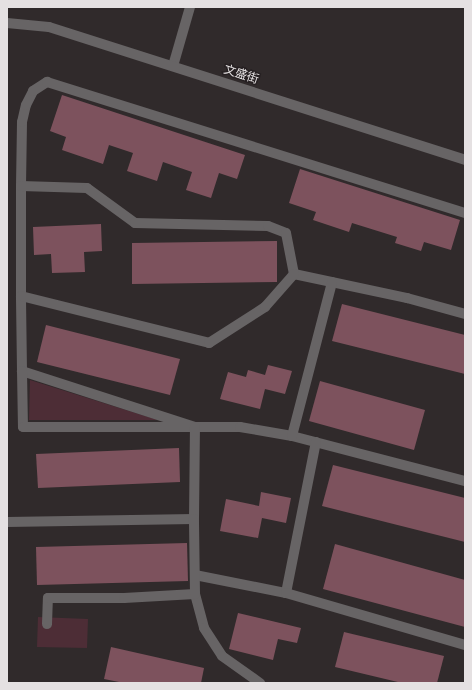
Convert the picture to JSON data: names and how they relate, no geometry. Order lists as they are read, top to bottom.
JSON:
{
  "streets": {
    "street": ["文盛街"]
  }
}
